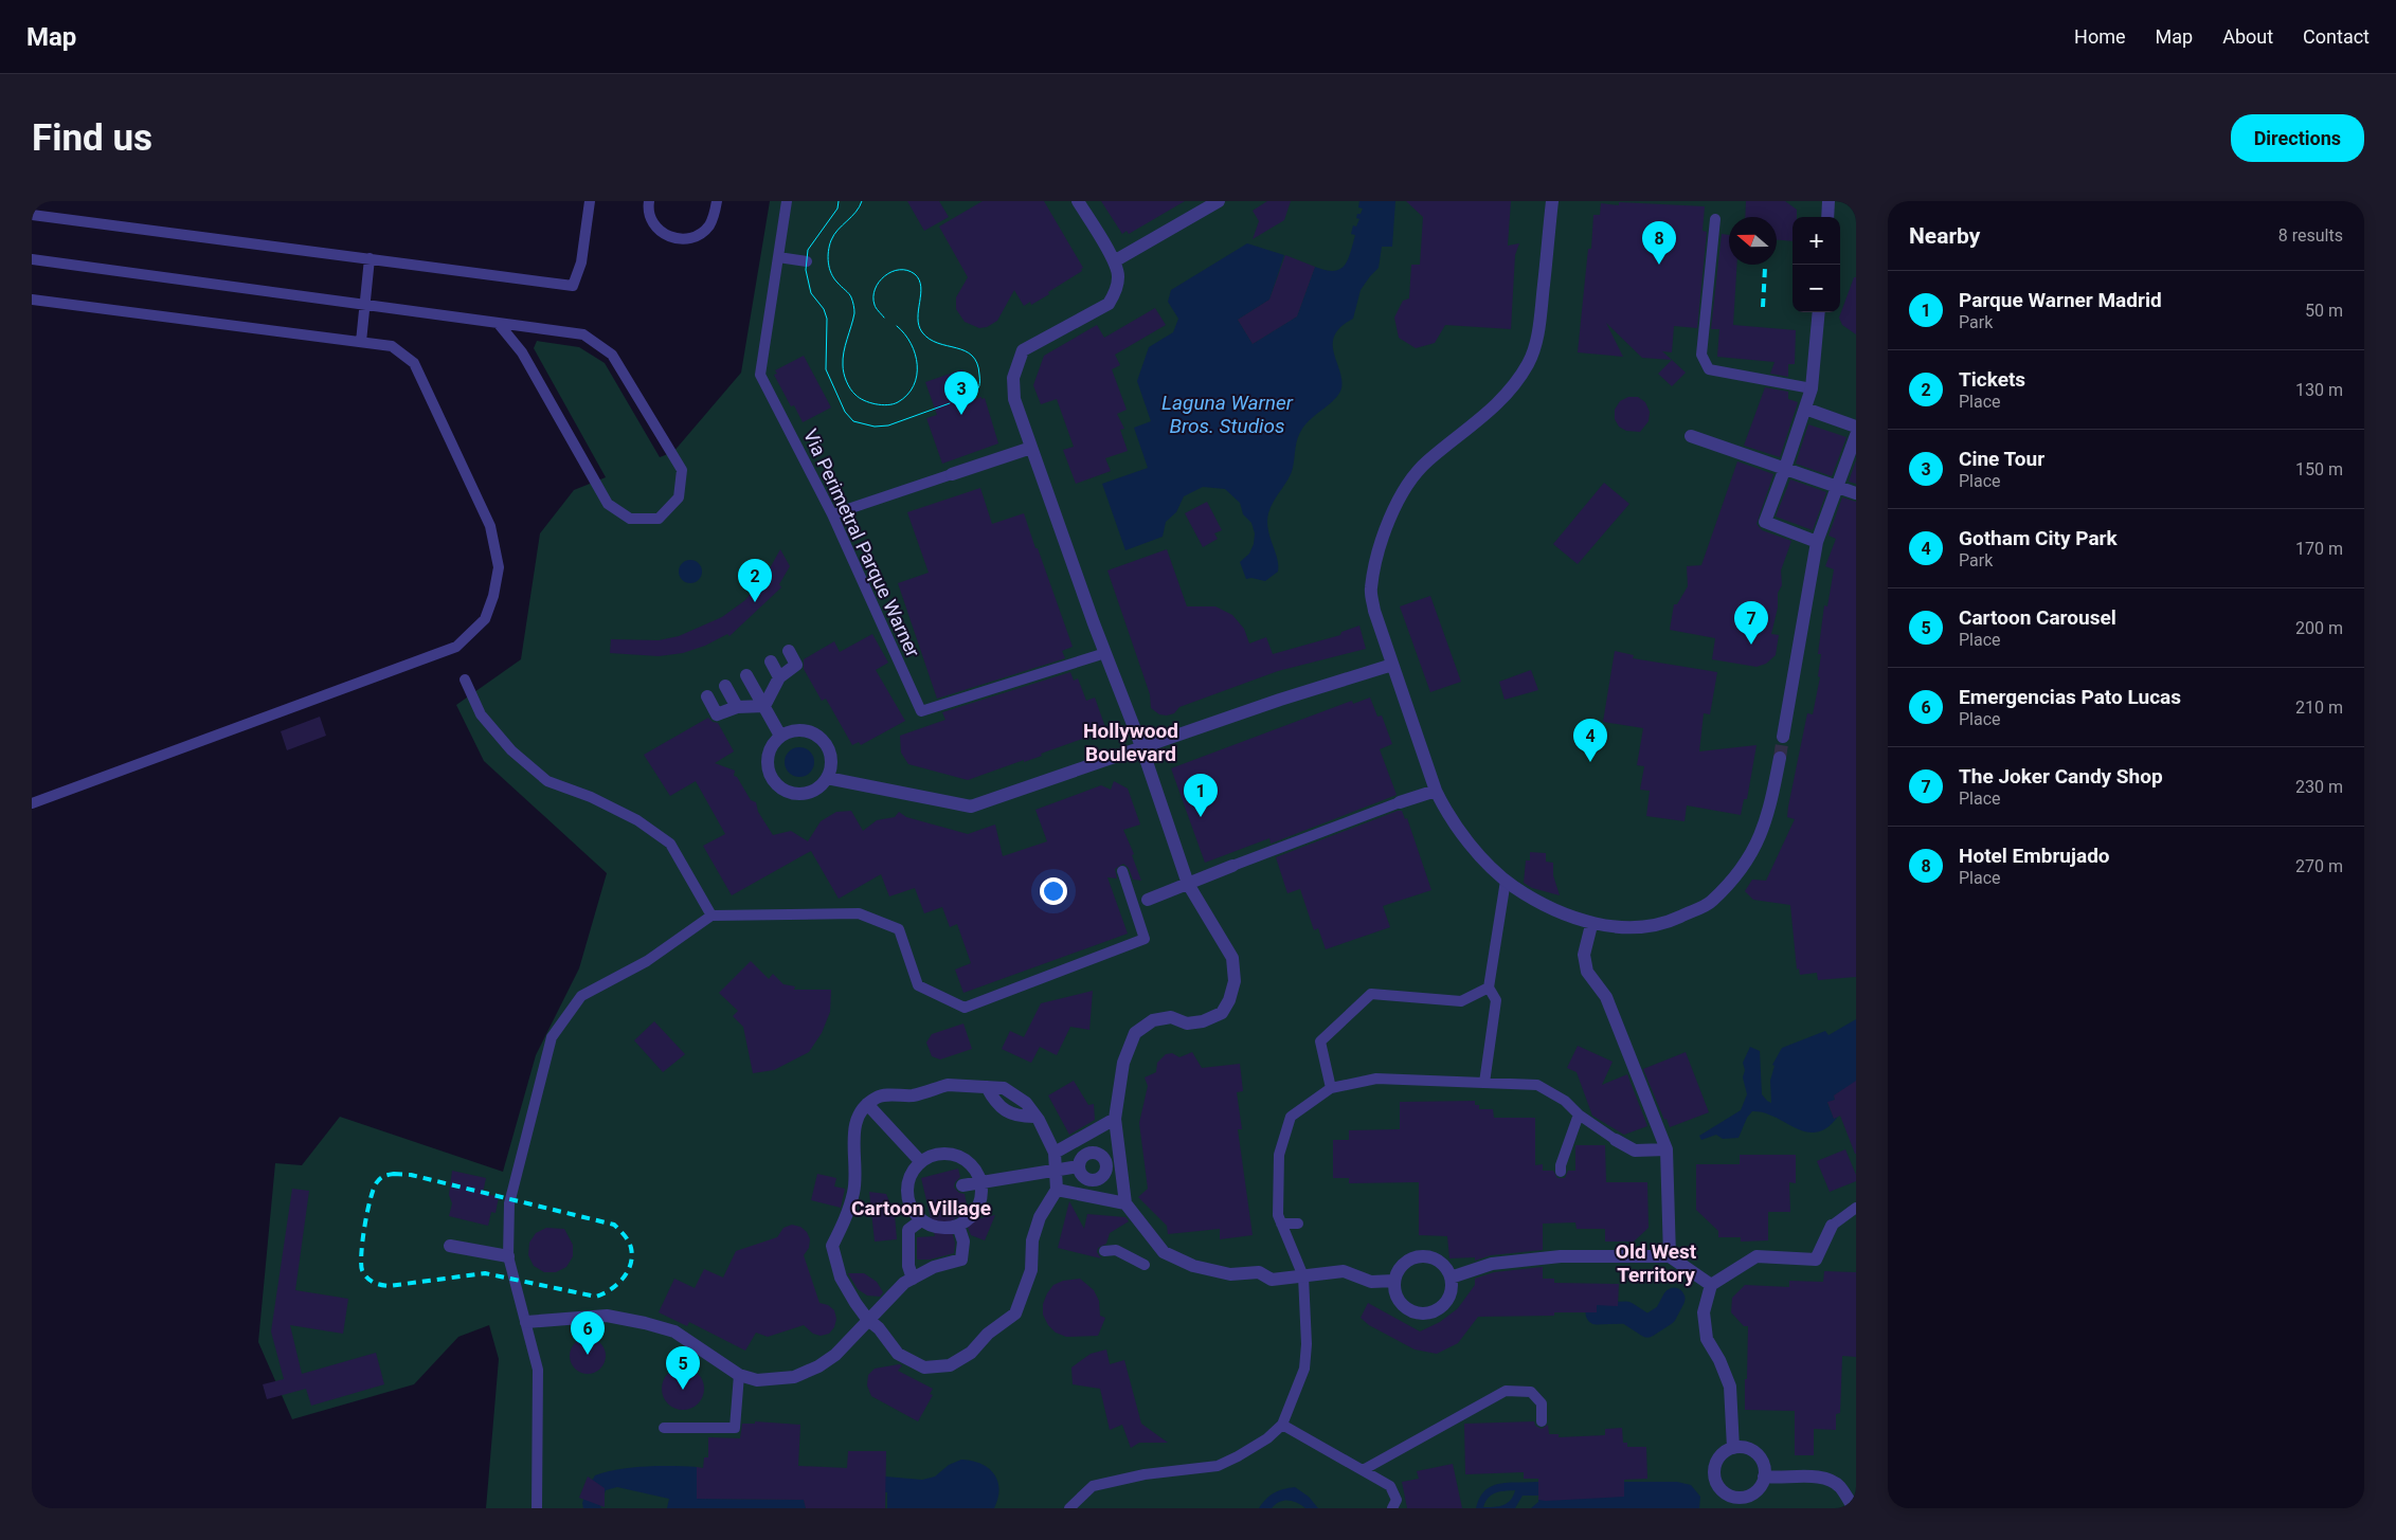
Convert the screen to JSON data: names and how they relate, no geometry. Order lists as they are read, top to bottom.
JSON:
{
  "streets": {
    "lane": ["Via Perimetral Parque Warner"]
  },
  "districts": ["Hollywood Boulevard", "Cartoon Village", "Old West Territory"],
  "water": ["Laguna Warner Bros. Studios"],
  "north": "left",
  "page": {
    "header": "Map",
    "nav": [
      "Home",
      "Map",
      "About",
      "Contact"
    ],
    "buttons": "Directions",
    "title": "Find us",
    "heading": ["Nearby", "8 results"],
    "map_buttons": ["+", "−"],
    "pins": [
      "8",
      "3",
      "2",
      "7",
      "4",
      "1",
      "6",
      "5"
    ],
    "list": [
      {
        "mark": "1",
        "name": "Parque Warner Madrid",
        "note": "Park",
        "value": "50 m"
      },
      {
        "mark": "2",
        "name": "Tickets",
        "note": "Place",
        "value": "130 m"
      },
      {
        "mark": "3",
        "name": "Cine Tour",
        "note": "Place",
        "value": "150 m"
      },
      {
        "mark": "4",
        "name": "Gotham City Park",
        "note": "Park",
        "value": "170 m"
      },
      {
        "mark": "5",
        "name": "Cartoon Carousel",
        "note": "Place",
        "value": "200 m"
      },
      {
        "mark": "6",
        "name": "Emergencias Pato Lucas",
        "note": "Place",
        "value": "210 m"
      },
      {
        "mark": "7",
        "name": "The Joker Candy Shop",
        "note": "Place",
        "value": "230 m"
      },
      {
        "mark": "8",
        "name": "Hotel Embrujado",
        "note": "Place",
        "value": "270 m"
      }
    ]
  }
}
